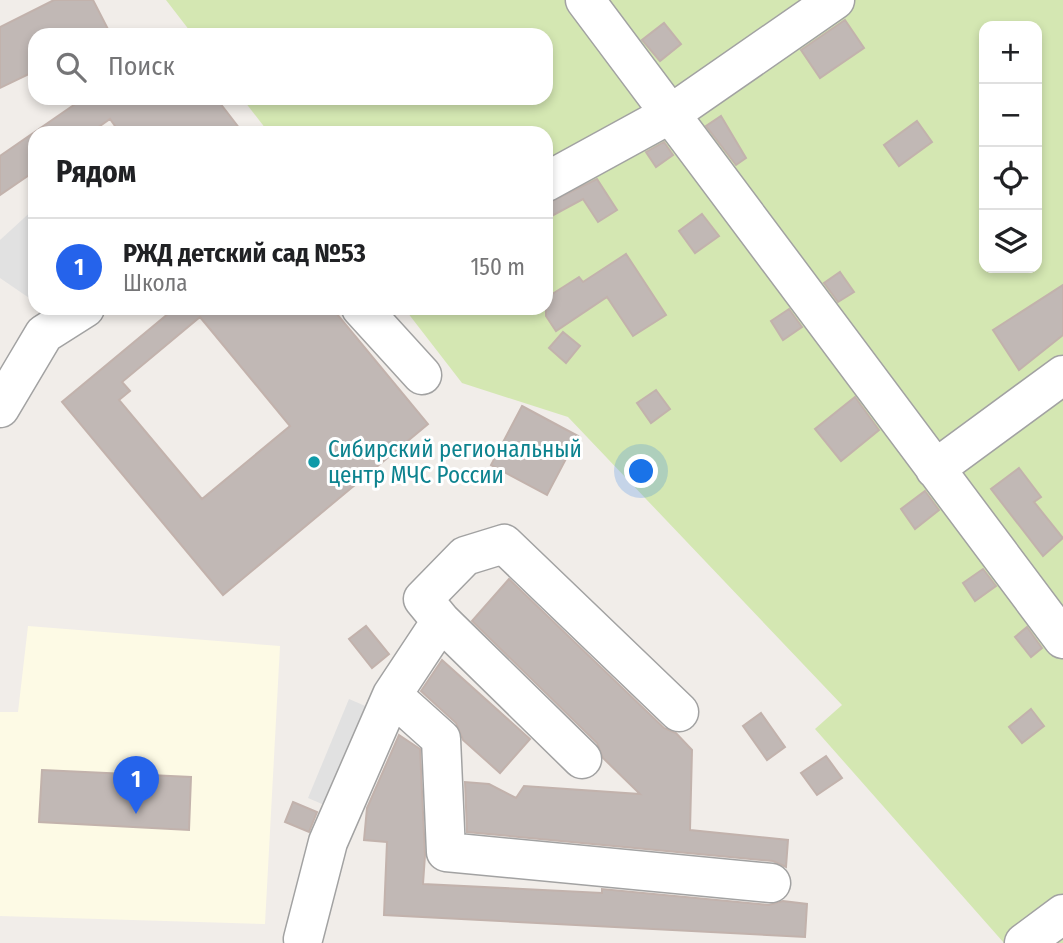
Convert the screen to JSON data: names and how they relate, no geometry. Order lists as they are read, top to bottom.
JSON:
{
  "places": ["Сибирский региональный центр МЧС России"],
  "page": {
    "map_buttons": ["+", "−"],
    "search": "Поиск",
    "heading": "Рядом",
    "list": [
      {
        "mark": "1",
        "name": "РЖД детский сад №53",
        "note": "Школа",
        "value": "150 m"
      }
    ],
    "pins": "1"
  }
}
